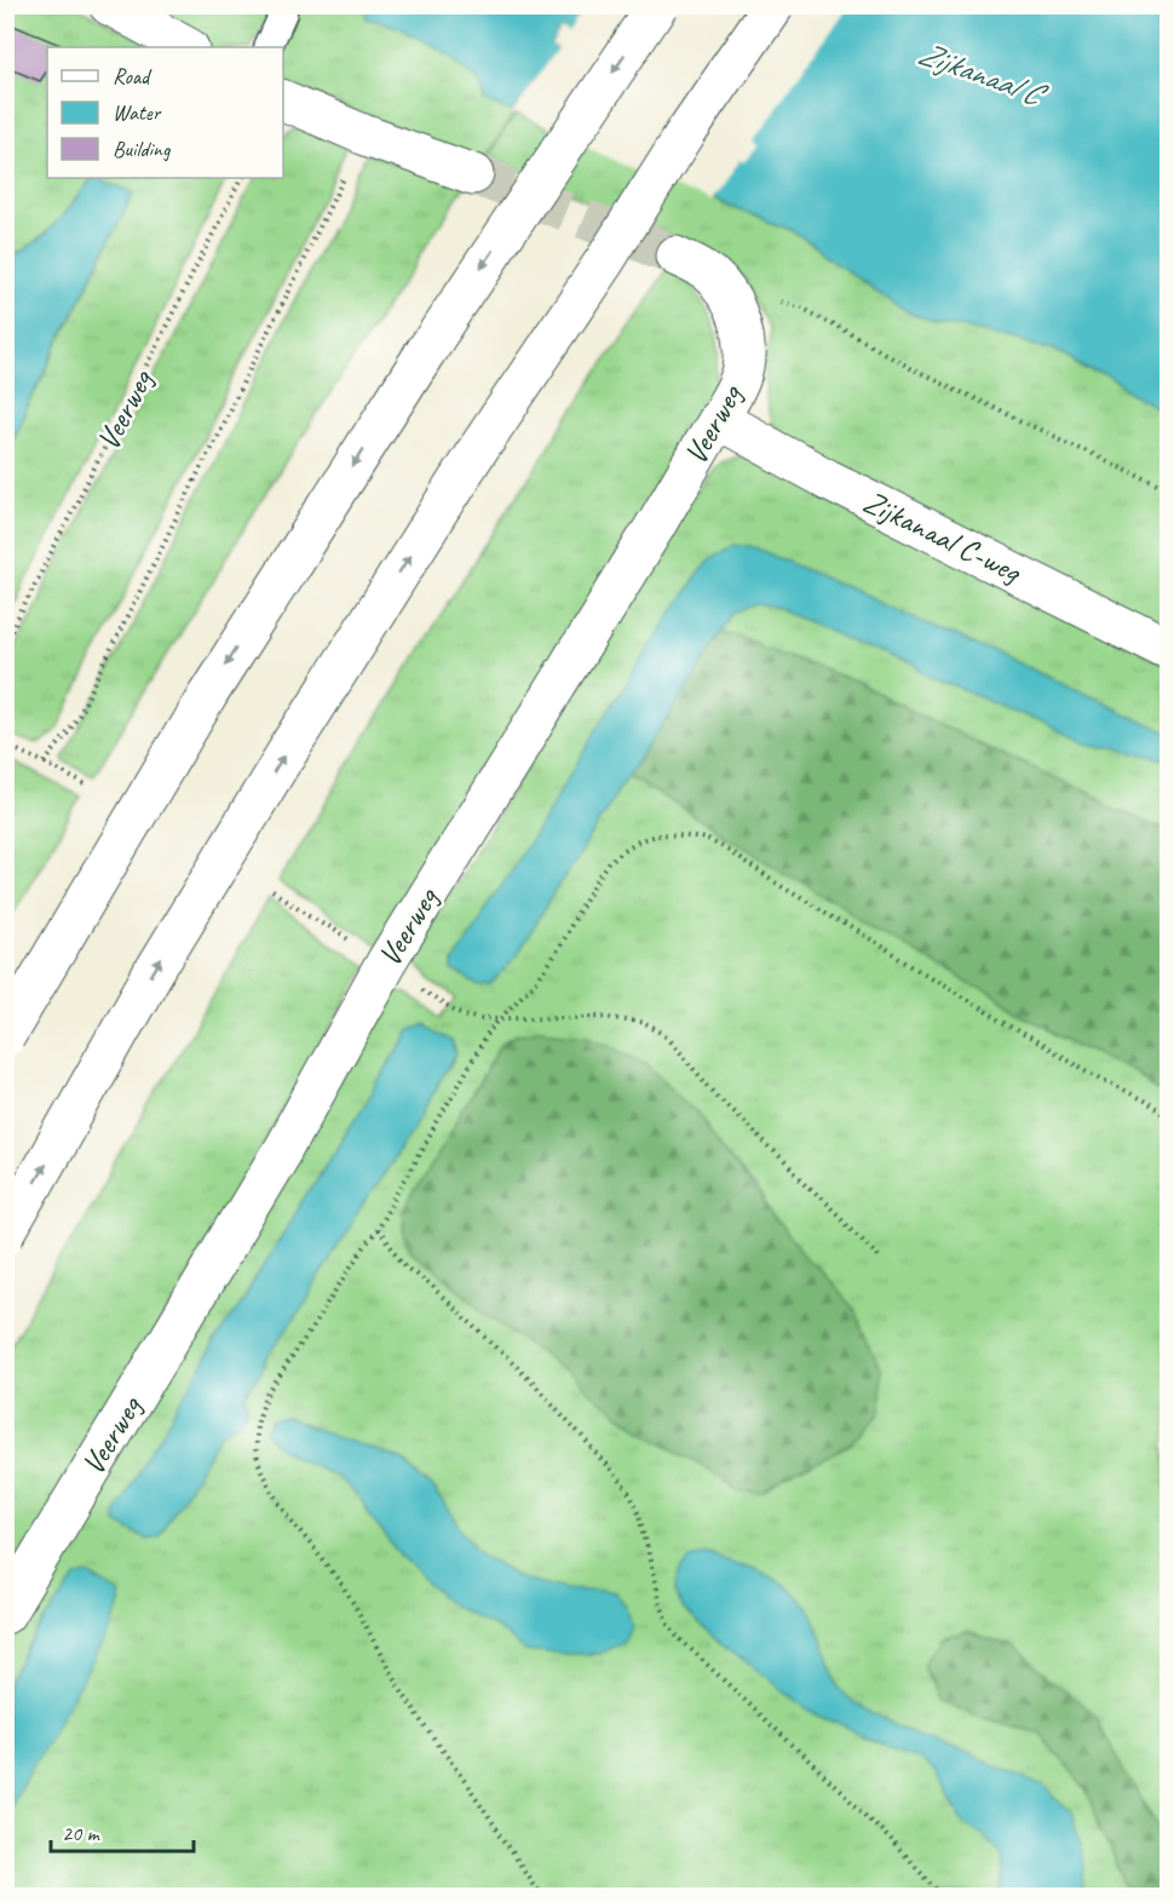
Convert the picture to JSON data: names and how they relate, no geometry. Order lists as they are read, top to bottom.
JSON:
{
  "streets": {
    "main road": ["Veerweg", "Zijkanaal C-weg"]
  },
  "crossings": [
    ["Veerweg", "Zijkanaal C-weg"]
  ],
  "water": ["Zijkanaal C"],
  "legend": ["Road", "Water", "Building"],
  "scale_bar": "20 m"
}
